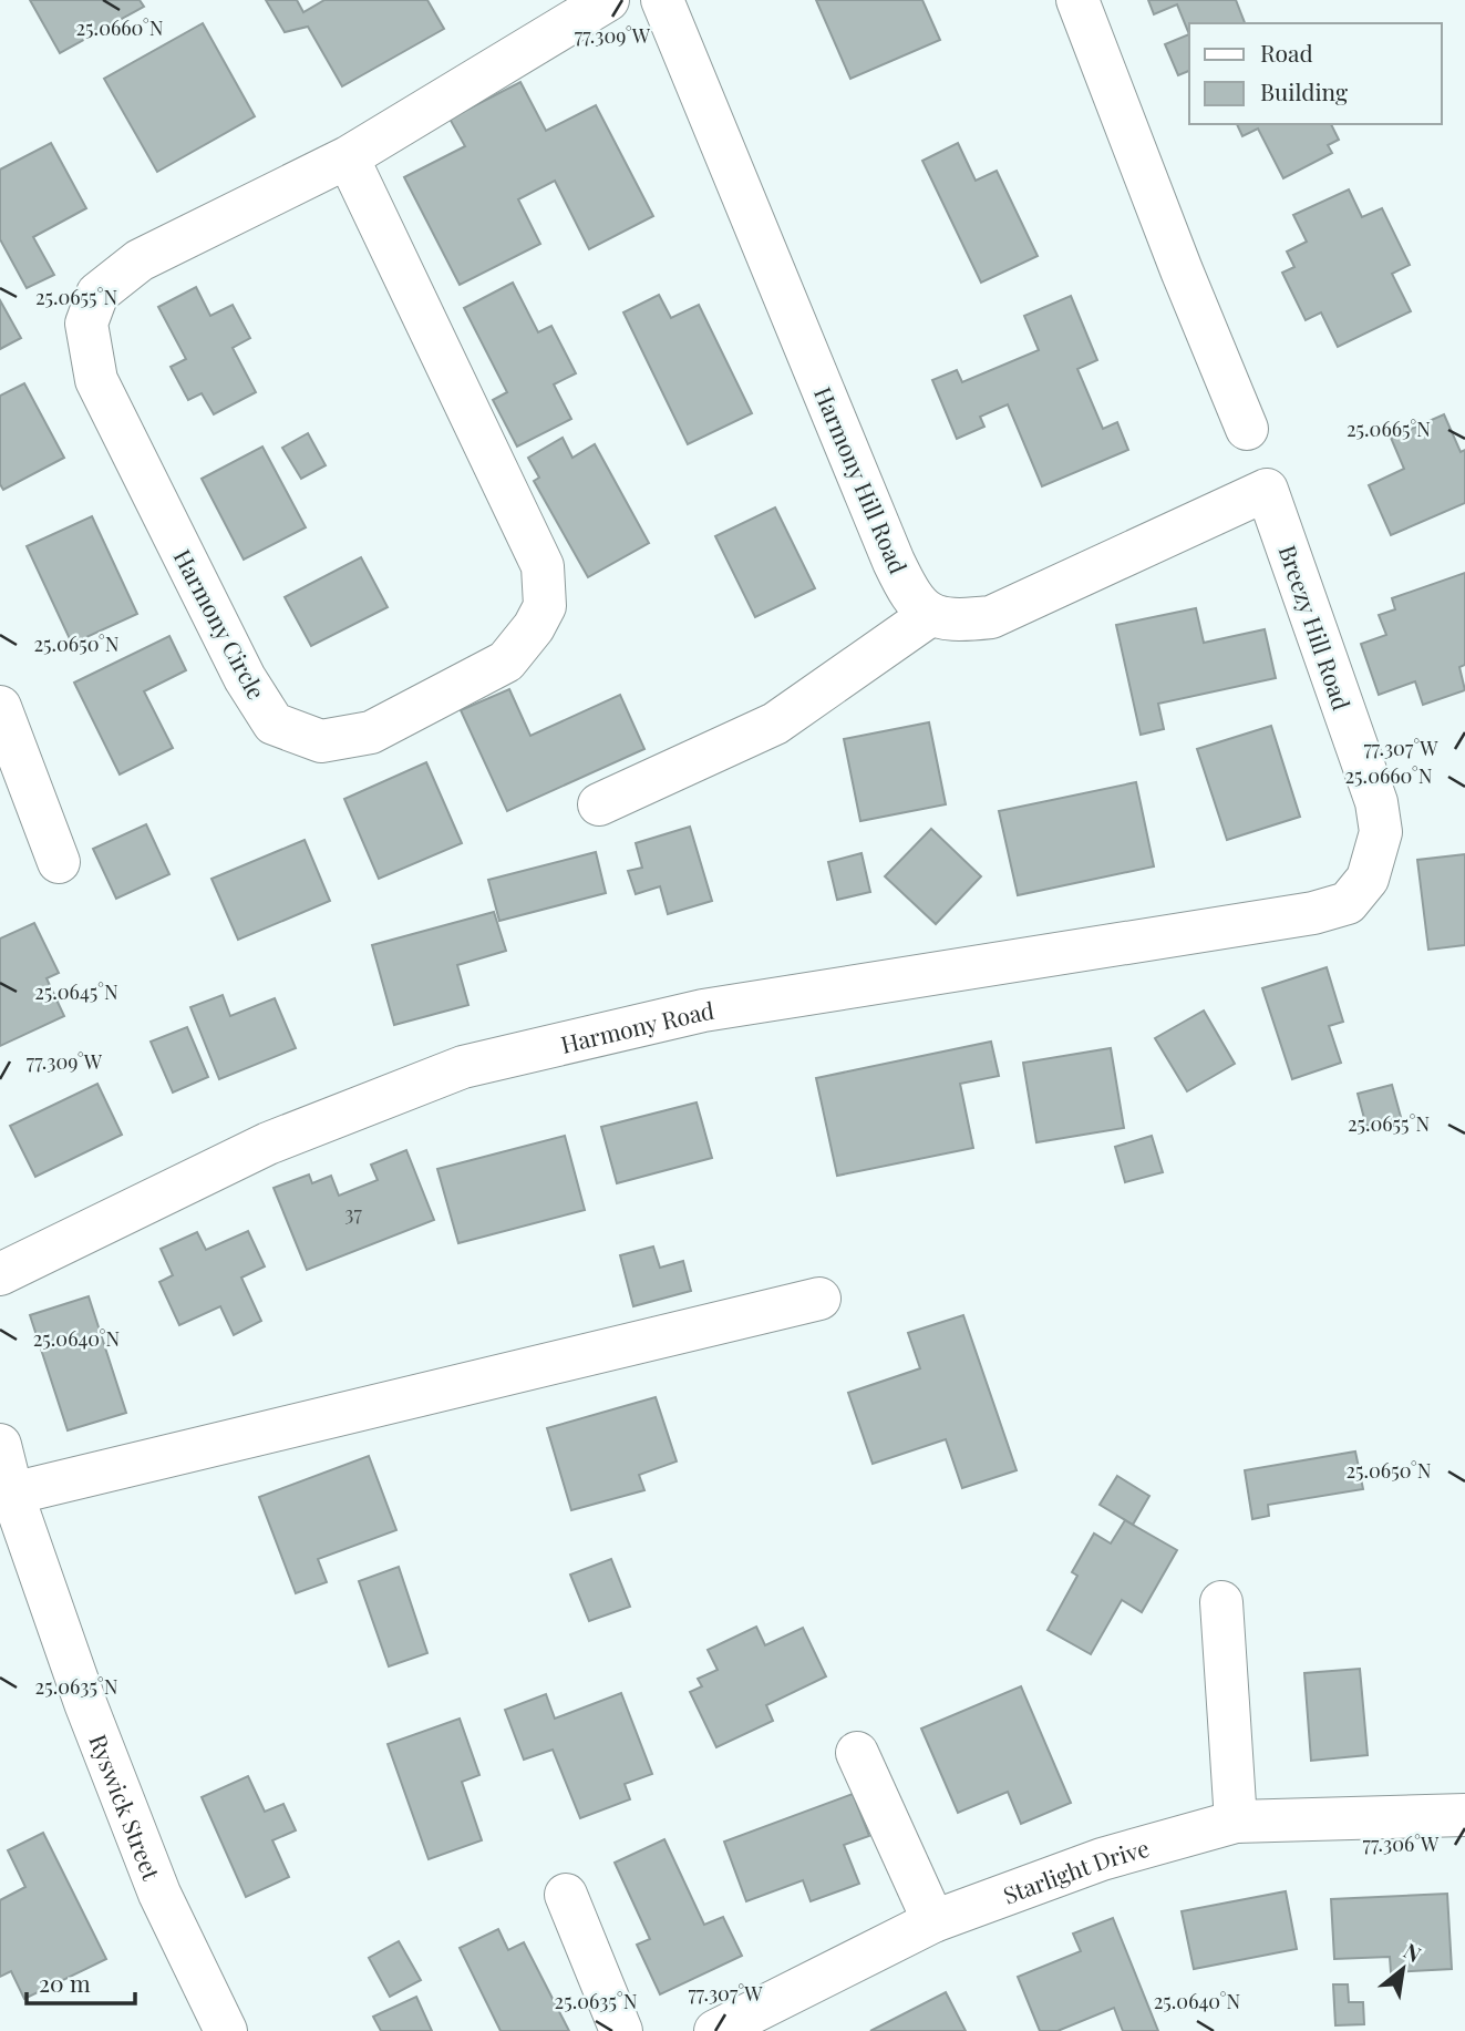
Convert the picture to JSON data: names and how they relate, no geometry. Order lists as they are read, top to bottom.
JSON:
{
  "streets": {
    "street": [
      "Harmony Hill Road",
      "Harmony Circle",
      "Breezy Hill Road",
      "Harmony Road",
      "Ryswick Street",
      "Starlight Drive"
    ]
  },
  "crossings": [
    ["Harmony Hill Road", "Breezy Hill Road"],
    ["Breezy Hill Road", "Harmony Road"]
  ],
  "house_numbers": ["37"],
  "legend": ["Road", "Building"],
  "scale_bar": "20 m",
  "north": "top right",
  "coordinates": [
    "25.0660°N",
    "77.309°W",
    "25.0655°N",
    "25.0665°N",
    "25.0650°N",
    "77.307°W",
    "25.0645°N",
    "25.0640°N",
    "25.0635°N",
    "77.306°W"
  ]
}
